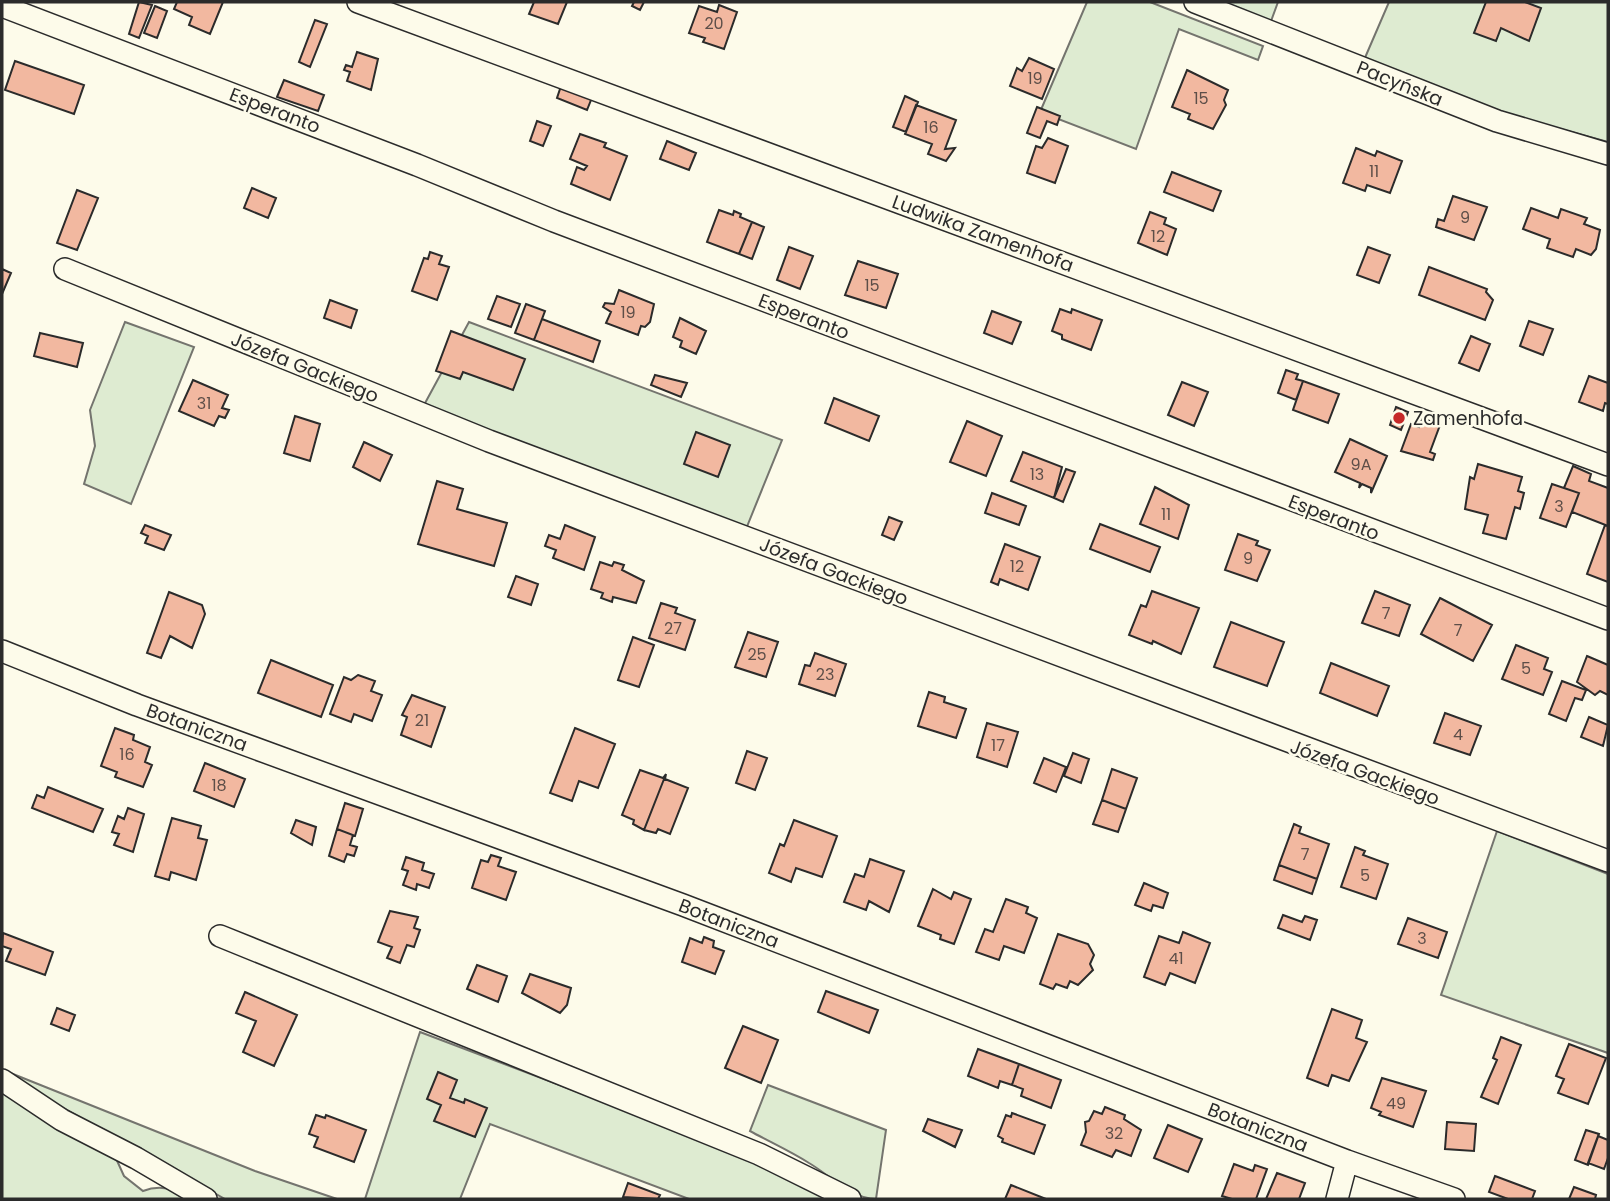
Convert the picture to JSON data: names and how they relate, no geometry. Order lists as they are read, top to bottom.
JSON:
{
  "streets": {
    "street": [
      "Pacyńska",
      "Esperanto",
      "Ludwika Zamenhofa",
      "Józefa Gackiego",
      "Botaniczna"
    ]
  },
  "places": ["Zamenhofa"],
  "house_numbers": [
    "20",
    "19",
    "15",
    "16",
    "11",
    "9",
    "12",
    "15",
    "19",
    "31",
    "9A",
    "13",
    "3",
    "11",
    "9",
    "12",
    "7",
    "27",
    "7",
    "25",
    "5",
    "23",
    "21",
    "4",
    "17",
    "16",
    "18",
    "7",
    "5",
    "3",
    "41",
    "49",
    "32"
  ]
}
